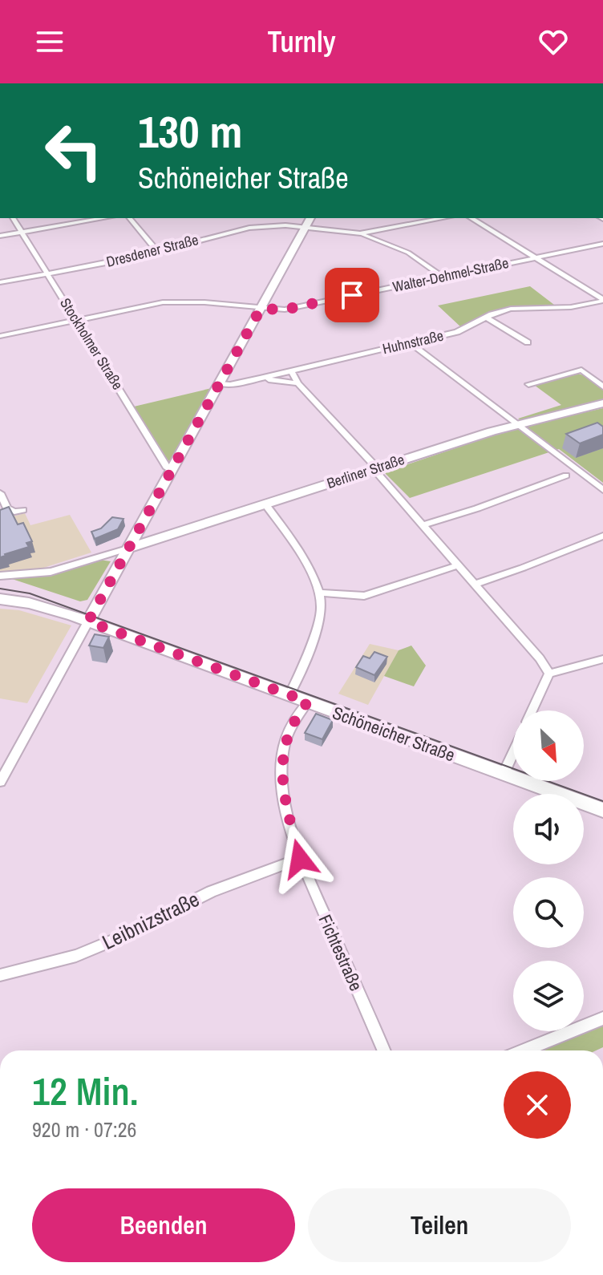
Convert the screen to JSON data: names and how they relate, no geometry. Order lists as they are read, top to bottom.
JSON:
{
  "streets": {
    "street": [
      "Dresdener Straße",
      "Walter-Dehmel-Straße",
      "Huhnstraße",
      "Stockholmer Straße",
      "Berliner Straße",
      "Schöneicher Straße",
      "Leibnizstraße",
      "Fichtestraße"
    ]
  },
  "crossings": [
    ["Dresdener Straße", "Stockholmer Straße"],
    ["Walter-Dehmel-Straße", "Stockholmer Straße"],
    ["Schöneicher Straße", "Fichtestraße"],
    ["Leibnizstraße", "Fichtestraße"]
  ],
  "north": "bottom right",
  "page": {
    "header": "Turnly",
    "turn": ["130 m", "Schöneicher Straße"],
    "heading": ["12 Min.", "920 m · 07:26"],
    "buttons": ["Beenden", "Teilen"]
  }
}
